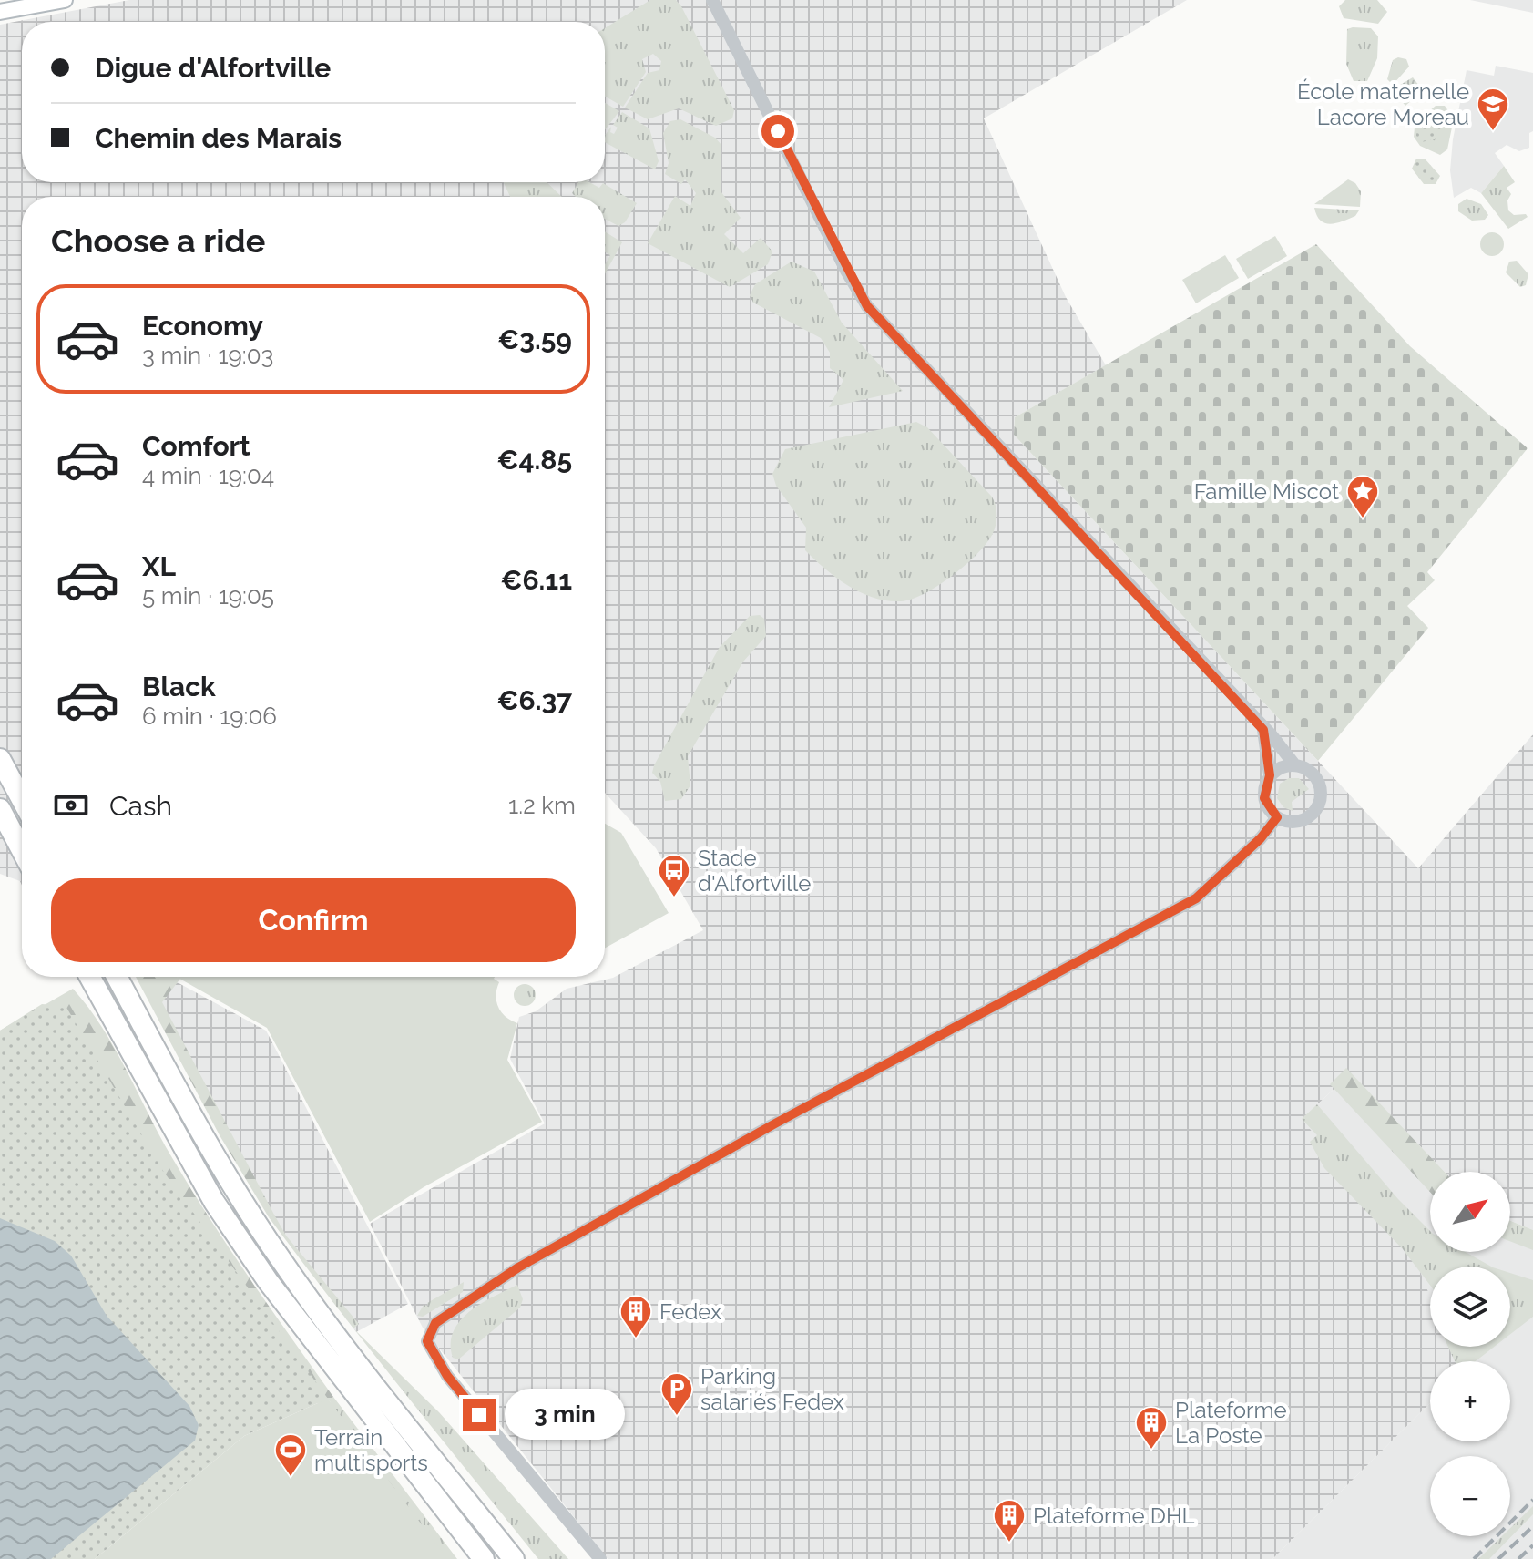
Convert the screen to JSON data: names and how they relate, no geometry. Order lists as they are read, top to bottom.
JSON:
{
  "places": {
    "school or university": ["École maternelle Lacore Moreau"],
    "place": ["Famille Miscot"],
    "bus stop": ["Stade d'Alfortville"],
    "building": ["Fedex", "Plateforme La Poste", "Plateforme DHL"],
    "parking": ["Parking salariés Fedex"],
    "sports": ["Terrain multisports"]
  },
  "north": "top right",
  "page": {
    "banner": ["Digue d'Alfortville", "Chemin des Marais"],
    "heading": "Choose a ride",
    "list": [
      {
        "name": "Economy",
        "note": "3 min · 19:03",
        "value": "€3.59"
      },
      {
        "name": "Comfort",
        "note": "4 min · 19:04",
        "value": "€4.85"
      },
      {
        "name": "XL",
        "note": "5 min · 19:05",
        "value": "€6.11"
      },
      {
        "name": "Black",
        "note": "6 min · 19:06",
        "value": "€6.37"
      }
    ],
    "pay": ["Cash", "1.2 km"],
    "buttons": "Confirm",
    "map_buttons": ["+", "−"],
    "bubble": "3 min"
  }
}
